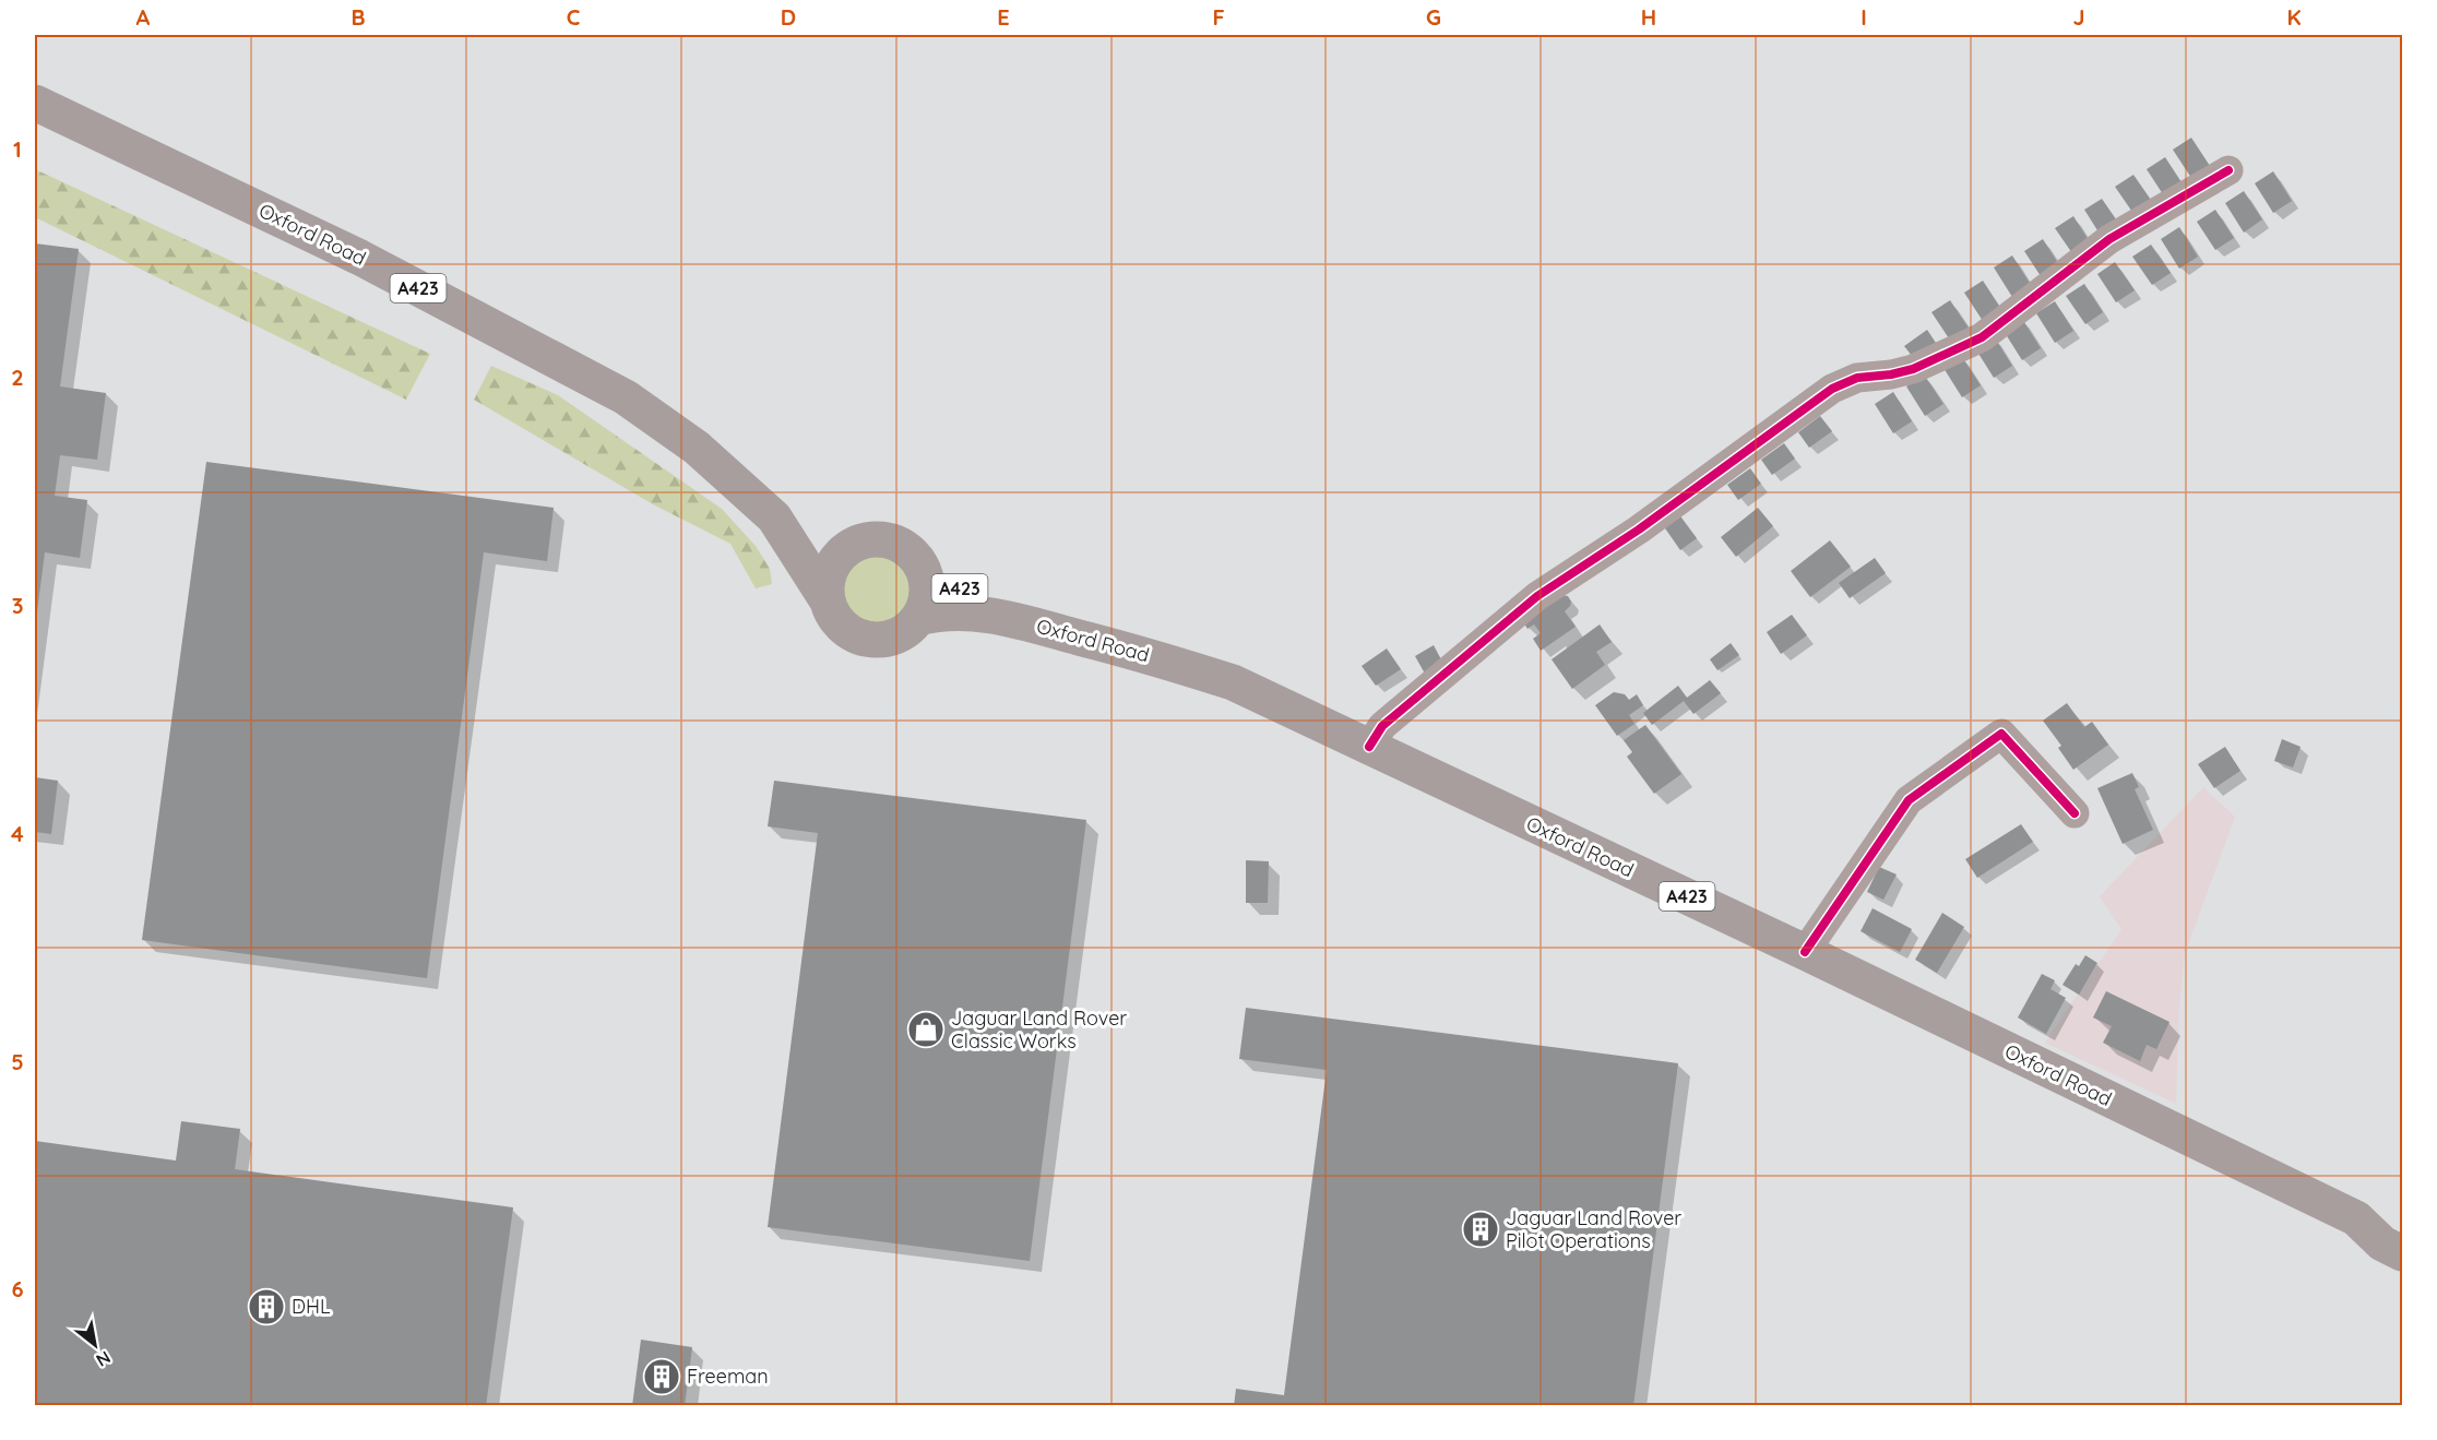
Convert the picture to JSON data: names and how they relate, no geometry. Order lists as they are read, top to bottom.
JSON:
{
  "streets": {
    "highway": ["Oxford Road", "A423"]
  },
  "places": {
    "shop": ["Jaguar Land Rover Classic Works"],
    "building": ["Jaguar Land Rover Pilot Operations", "DHL", "Freeman"]
  },
  "north": "bottom right",
  "grid": {
    "columns": [
      "A",
      "B",
      "C",
      "D",
      "E",
      "F",
      "G",
      "H",
      "I",
      "J",
      "K"
    ],
    "rows": [
      "1",
      "2",
      "3",
      "4",
      "5",
      "6"
    ]
  }
}
